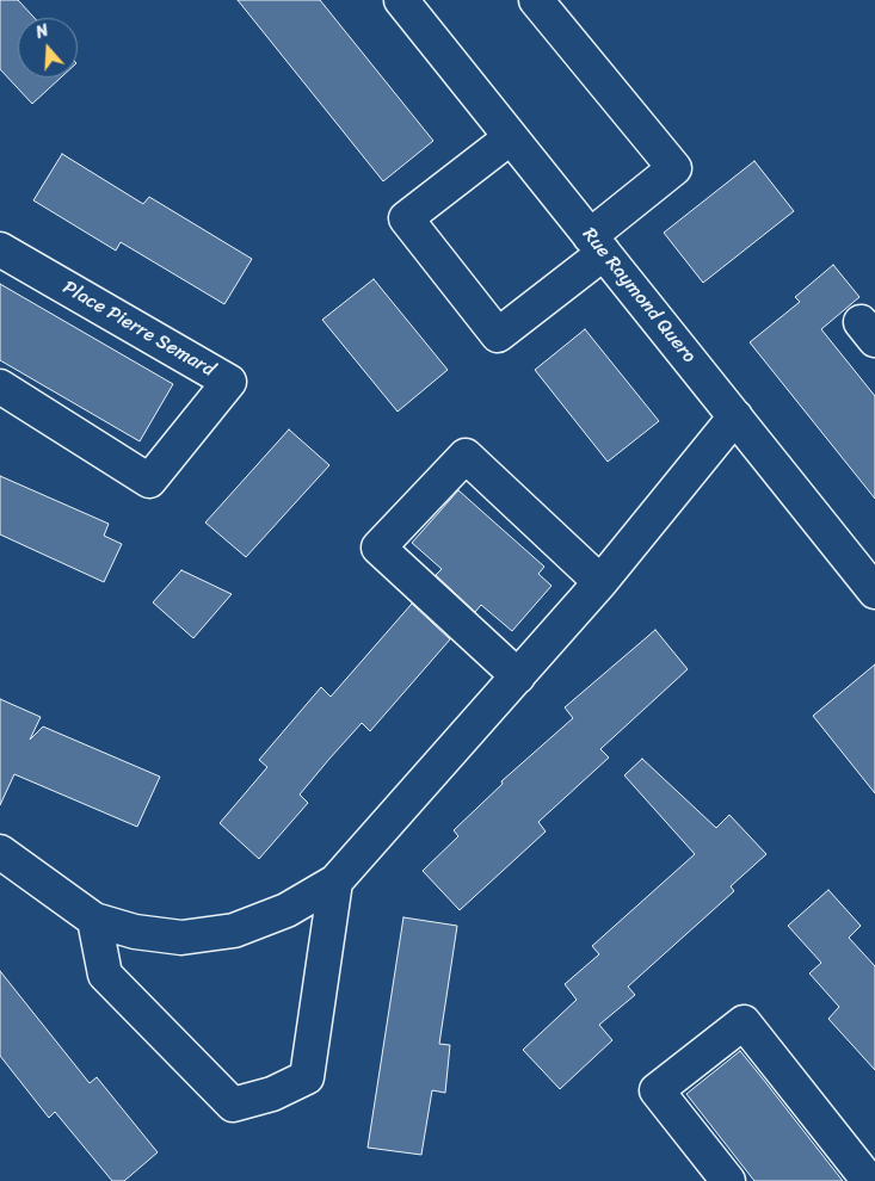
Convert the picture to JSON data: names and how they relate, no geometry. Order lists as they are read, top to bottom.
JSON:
{
  "streets": {
    "street": ["Rue Raymond Quero", "Place Pierre Semard"]
  },
  "north": "top"
}
